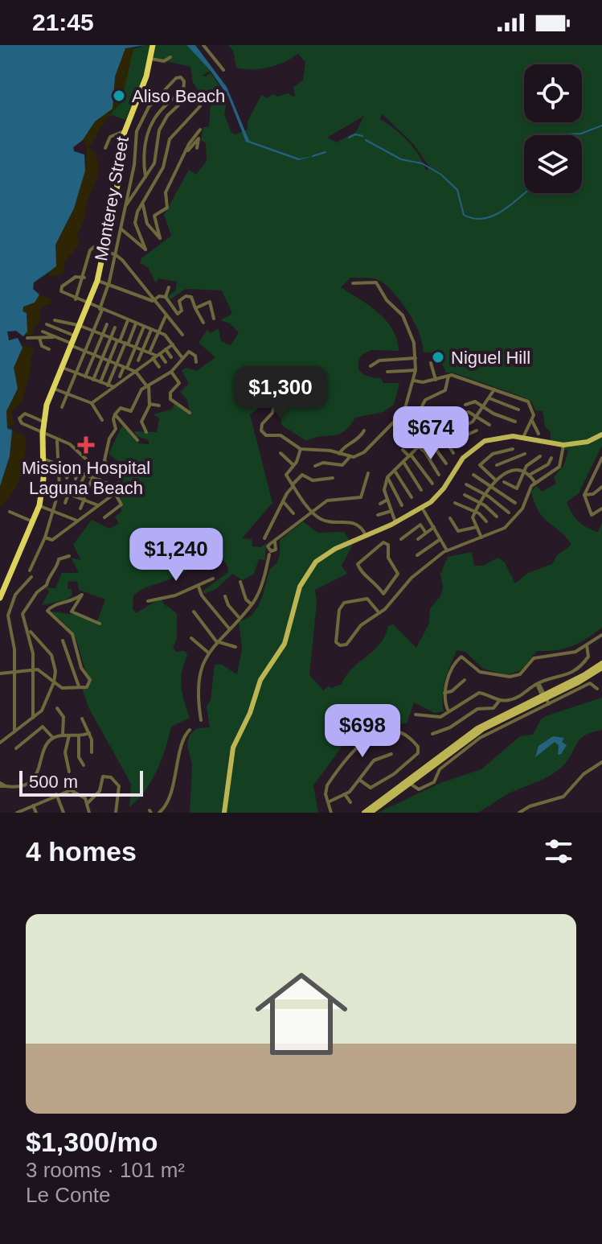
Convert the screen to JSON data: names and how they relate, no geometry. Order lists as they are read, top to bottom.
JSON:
{
  "streets": {
    "street": ["Monterey Street"]
  },
  "places": {
    "other": ["Aliso Beach", "Niguel Hill"],
    "health": ["Mission Hospital Laguna Beach"]
  },
  "scale_bar": "500 m",
  "page": {
    "status": "21:45",
    "price": [
      "$1,300",
      "$674",
      "$1,240",
      "$698"
    ],
    "scale": "500 m",
    "heading": "4 homes",
    "list": [
      {
        "name": "$1,300/mo",
        "note": "3 rooms · 101 m² · Le Conte"
      }
    ]
  }
}
